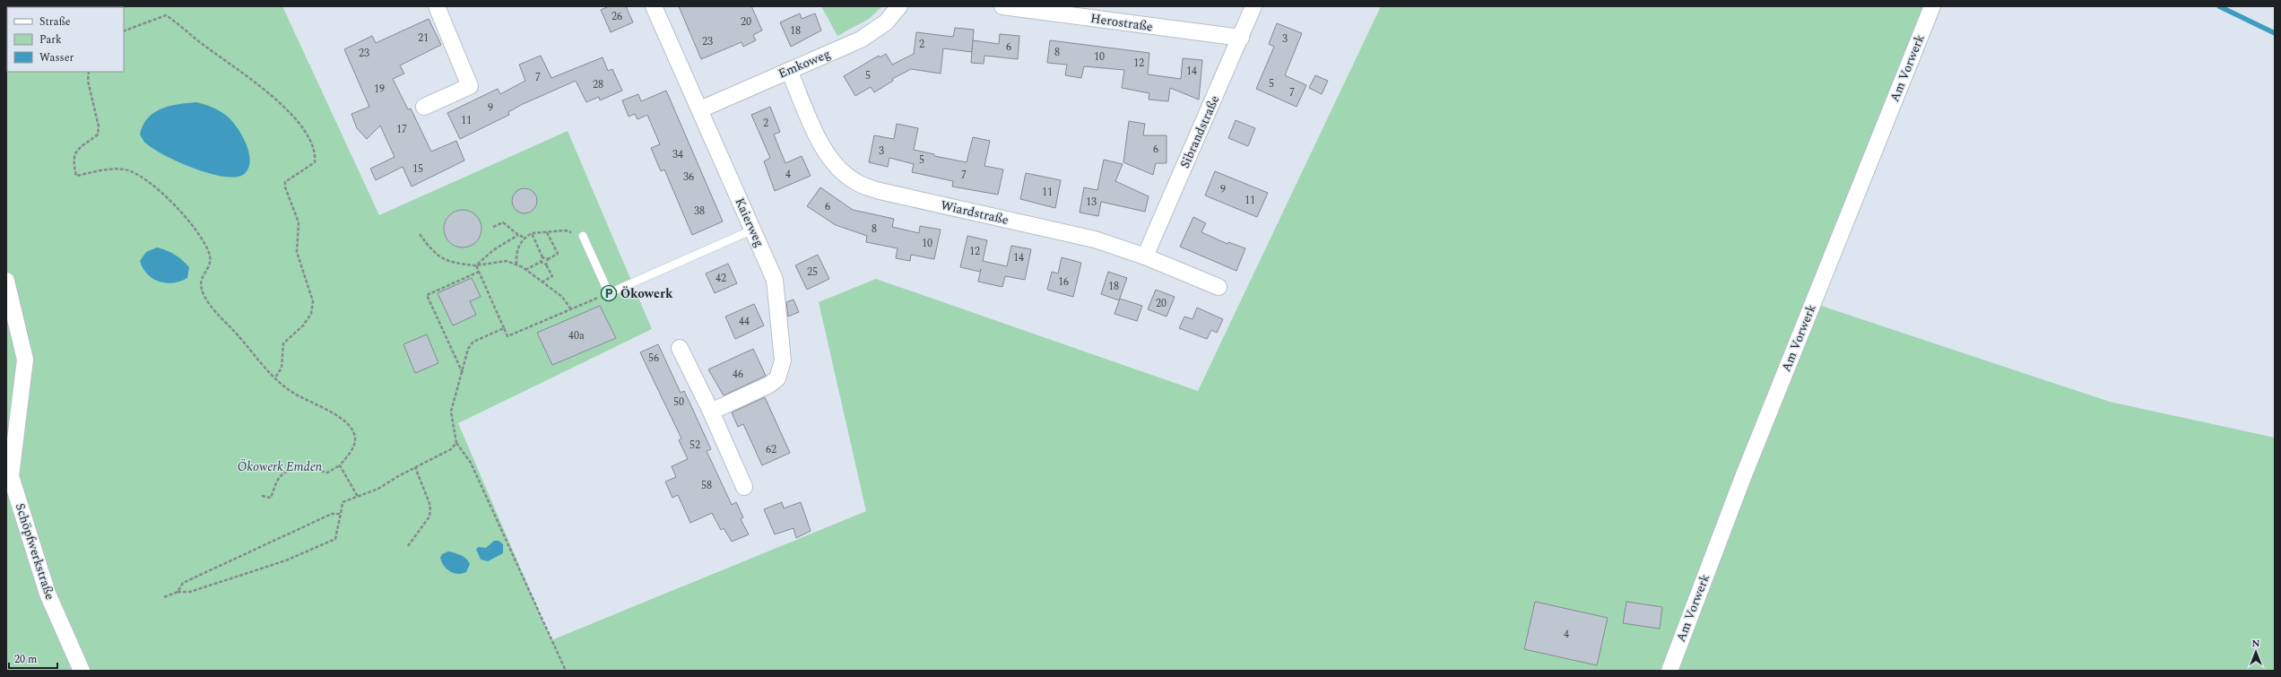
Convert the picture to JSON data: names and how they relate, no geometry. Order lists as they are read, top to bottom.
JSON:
{
  "streets": {
    "street": [
      "Herostraße",
      "Emkoweg",
      "Am Vorwerk",
      "Sibrandstraße",
      "Wiardstraße",
      "Kaierweg",
      "Schöpfwerkstraße"
    ]
  },
  "crossings": [
    ["Herostraße", "Sibrandstraße"],
    ["Emkoweg", "Wiardstraße"],
    ["Emkoweg", "Kaierweg"],
    ["Sibrandstraße", "Wiardstraße"]
  ],
  "parks": ["Ökowerk Emden"],
  "places": {
    "parking": ["Ökowerk"]
  },
  "house_numbers": [
    "26",
    "20",
    "18",
    "21",
    "3",
    "23",
    "2",
    "6",
    "8",
    "23",
    "10",
    "12",
    "14",
    "5",
    "7",
    "5",
    "28",
    "19",
    "7",
    "9",
    "11",
    "2",
    "17",
    "6",
    "3",
    "34",
    "5",
    "15",
    "4",
    "7",
    "36",
    "9",
    "11",
    "11",
    "13",
    "6",
    "38",
    "8",
    "10",
    "12",
    "14",
    "25",
    "42",
    "16",
    "18",
    "20",
    "44",
    "40a",
    "56",
    "46",
    "50",
    "52",
    "62",
    "58",
    "4"
  ],
  "legend": ["Straße", "Park", "Wasser"],
  "scale_bar": "20 m",
  "north": "top"
}
